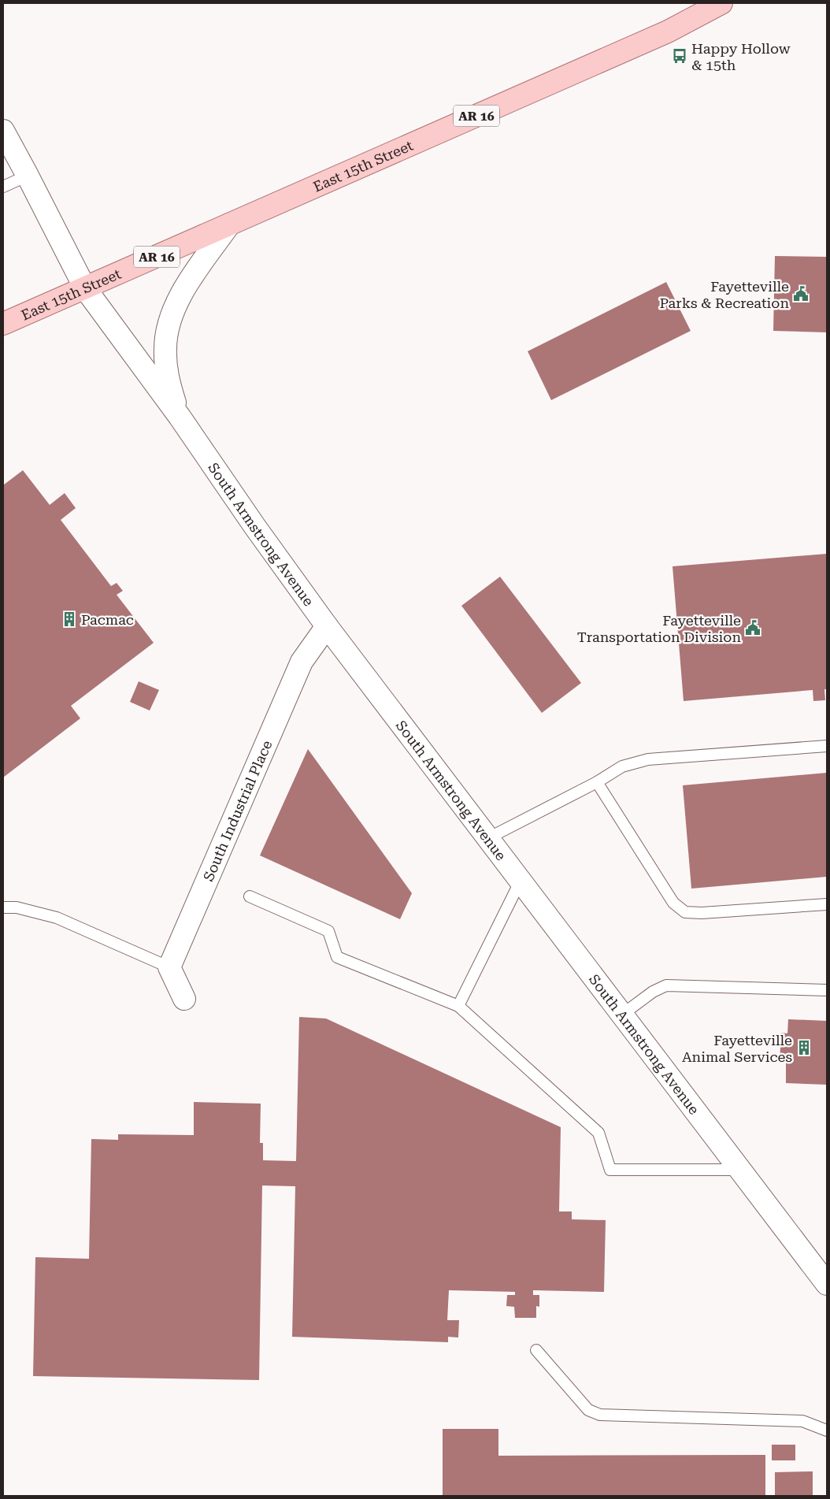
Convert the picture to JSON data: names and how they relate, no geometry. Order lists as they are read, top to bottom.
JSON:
{
  "streets": {
    "main road": ["AR 16", "East 15th Street"],
    "street": ["South Armstrong Avenue", "South Industrial Place"]
  },
  "crossings": [
    ["East 15th Street", "South Armstrong Avenue"],
    ["South Armstrong Avenue", "South Industrial Place"]
  ],
  "places": {
    "bus stop": ["Happy Hollow & 15th"],
    "public building": ["Fayetteville Parks & Recreation", "Fayetteville Transportation Division"],
    "building": ["Pacmac", "Fayetteville Animal Services"]
  }
}
